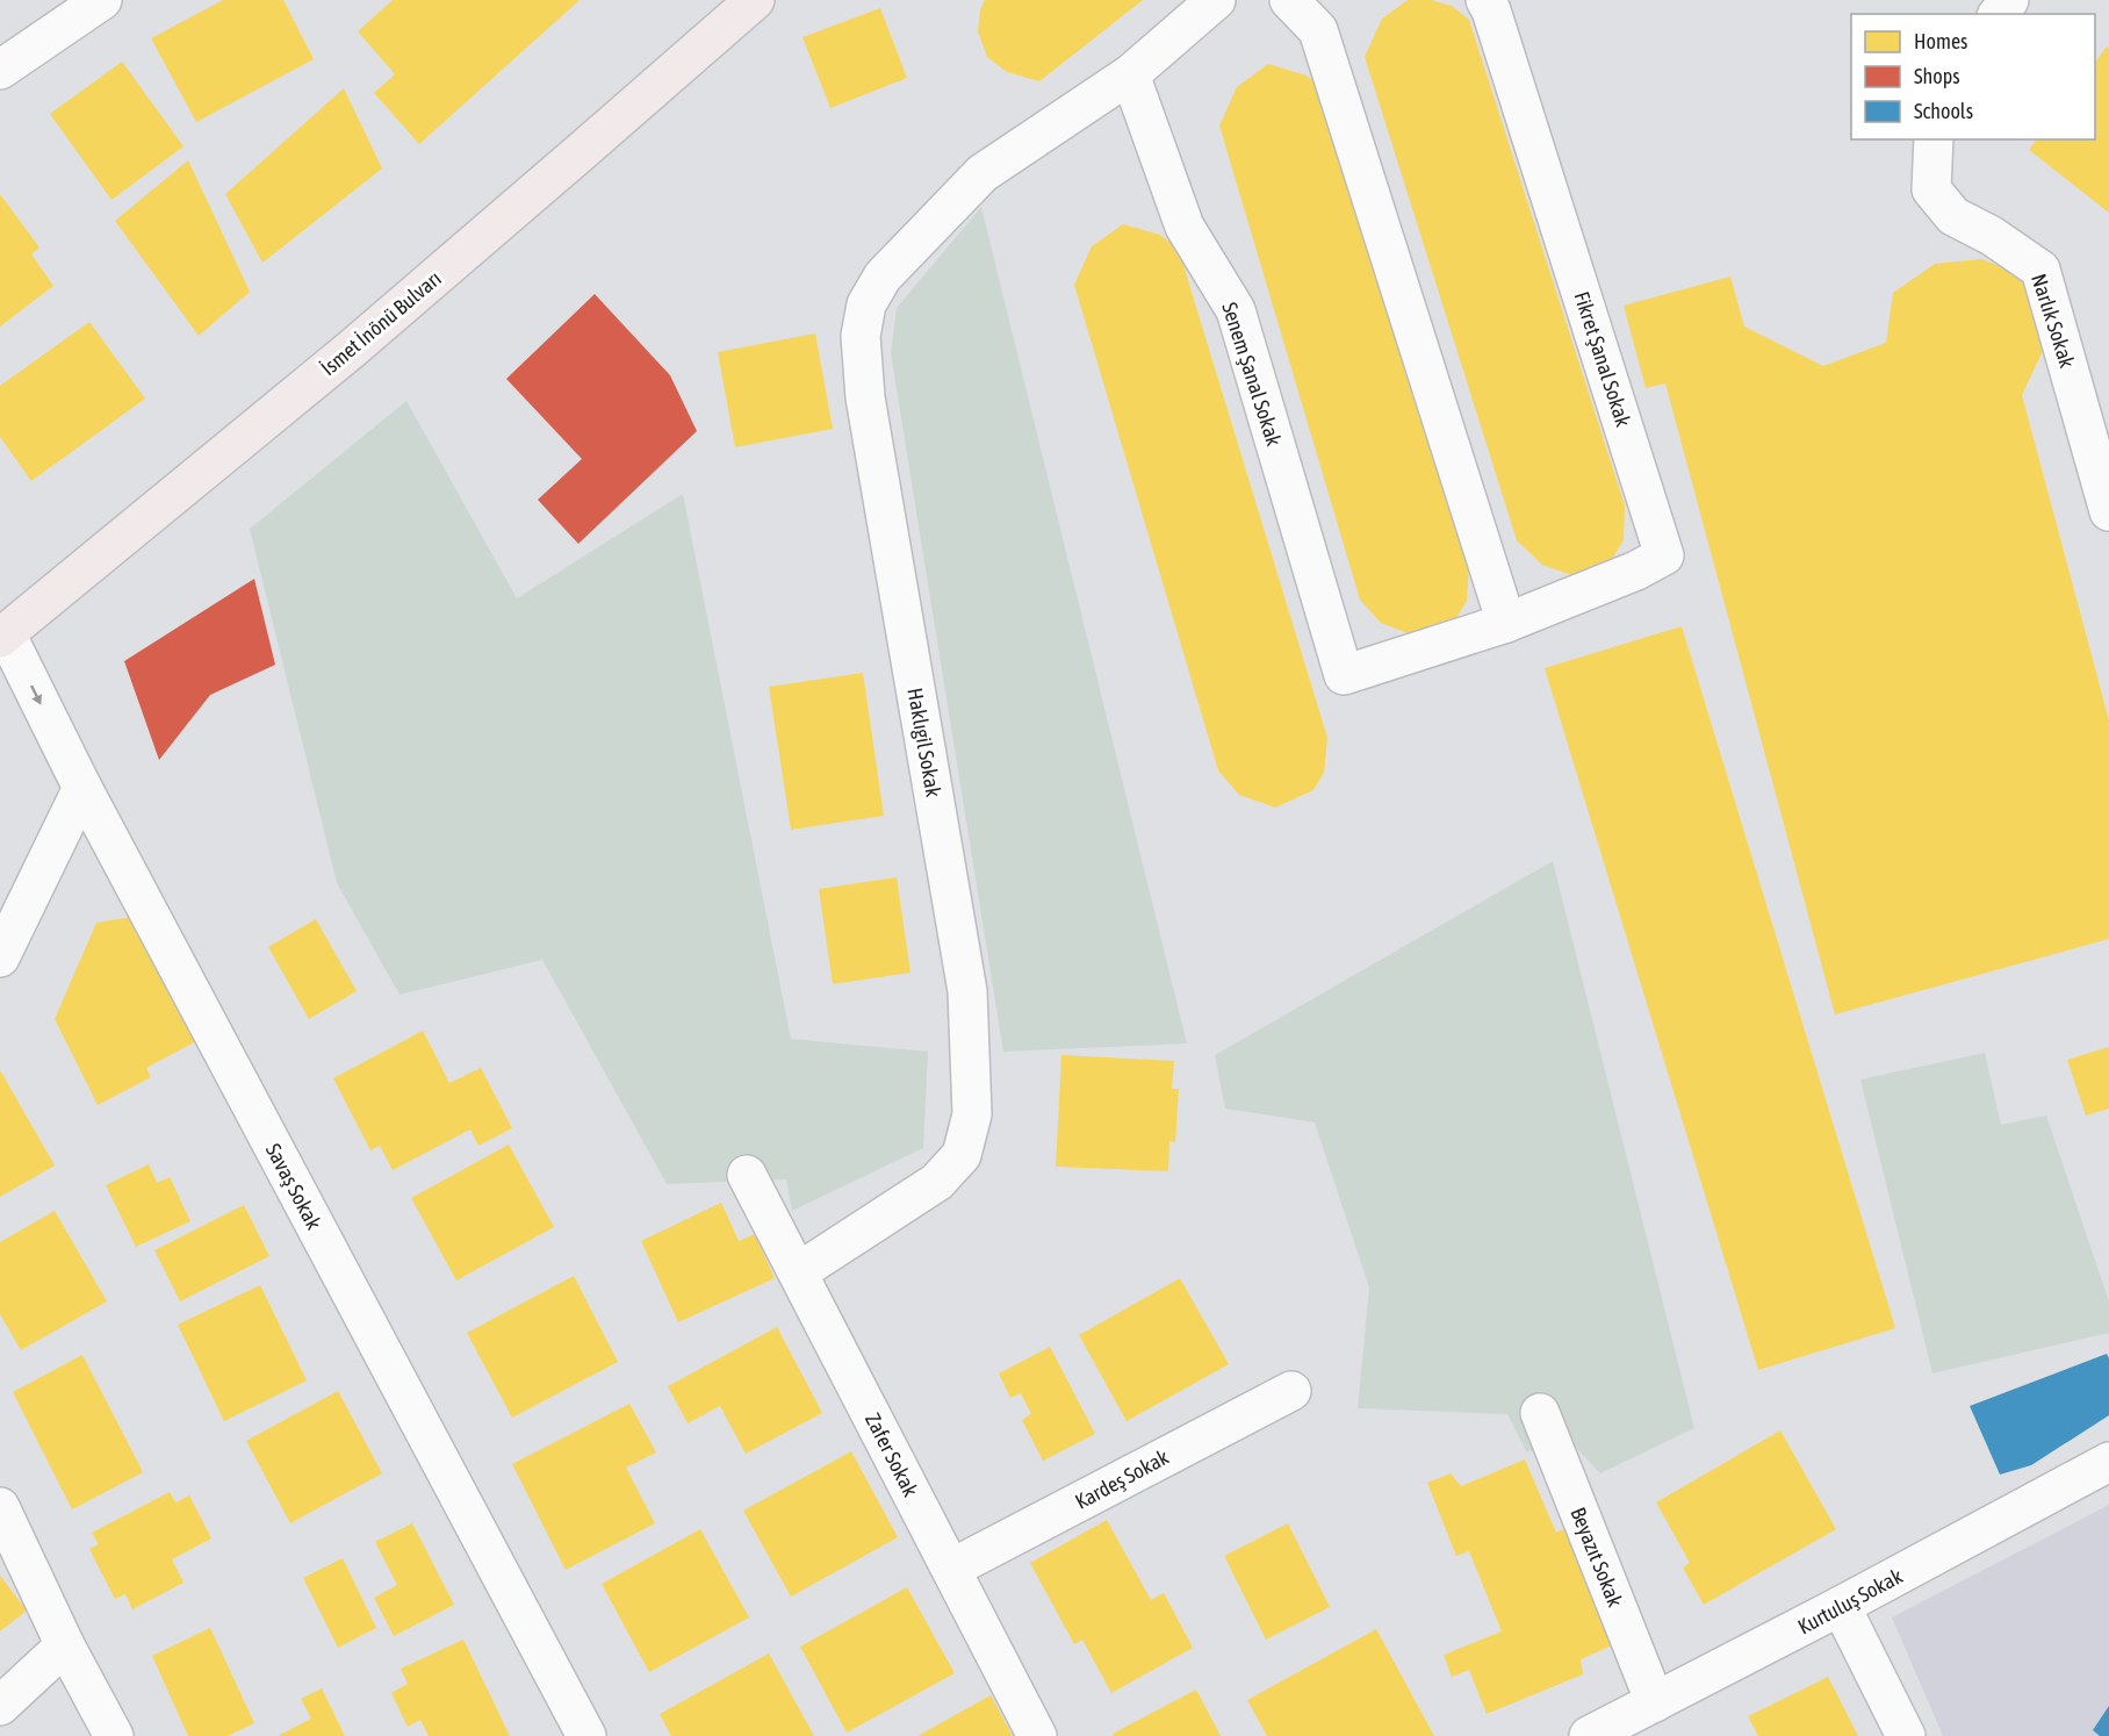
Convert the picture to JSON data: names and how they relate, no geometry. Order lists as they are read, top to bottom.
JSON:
{
  "streets": {
    "main road": ["İsmet İnönü Bulvarı"],
    "street": [
      "Narlık Sokak",
      "Fikret Şanal Sokak",
      "Senem Şanal Sokak",
      "Haklıgil Sokak",
      "Savaş Sokak",
      "Zafer Sokak",
      "Kardeş Sokak",
      "Beyazıt Sokak",
      "Kurtuluş Sokak"
    ]
  },
  "crossings": [
    ["İsmet İnönü Bulvarı", "Savaş Sokak"],
    ["Fikret Şanal Sokak", "Senem Şanal Sokak"],
    ["Senem Şanal Sokak", "Haklıgil Sokak"],
    ["Haklıgil Sokak", "Zafer Sokak"],
    ["Zafer Sokak", "Kardeş Sokak"],
    ["Beyazıt Sokak", "Kurtuluş Sokak"]
  ],
  "legend": ["Homes", "Shops", "Schools"]
}
